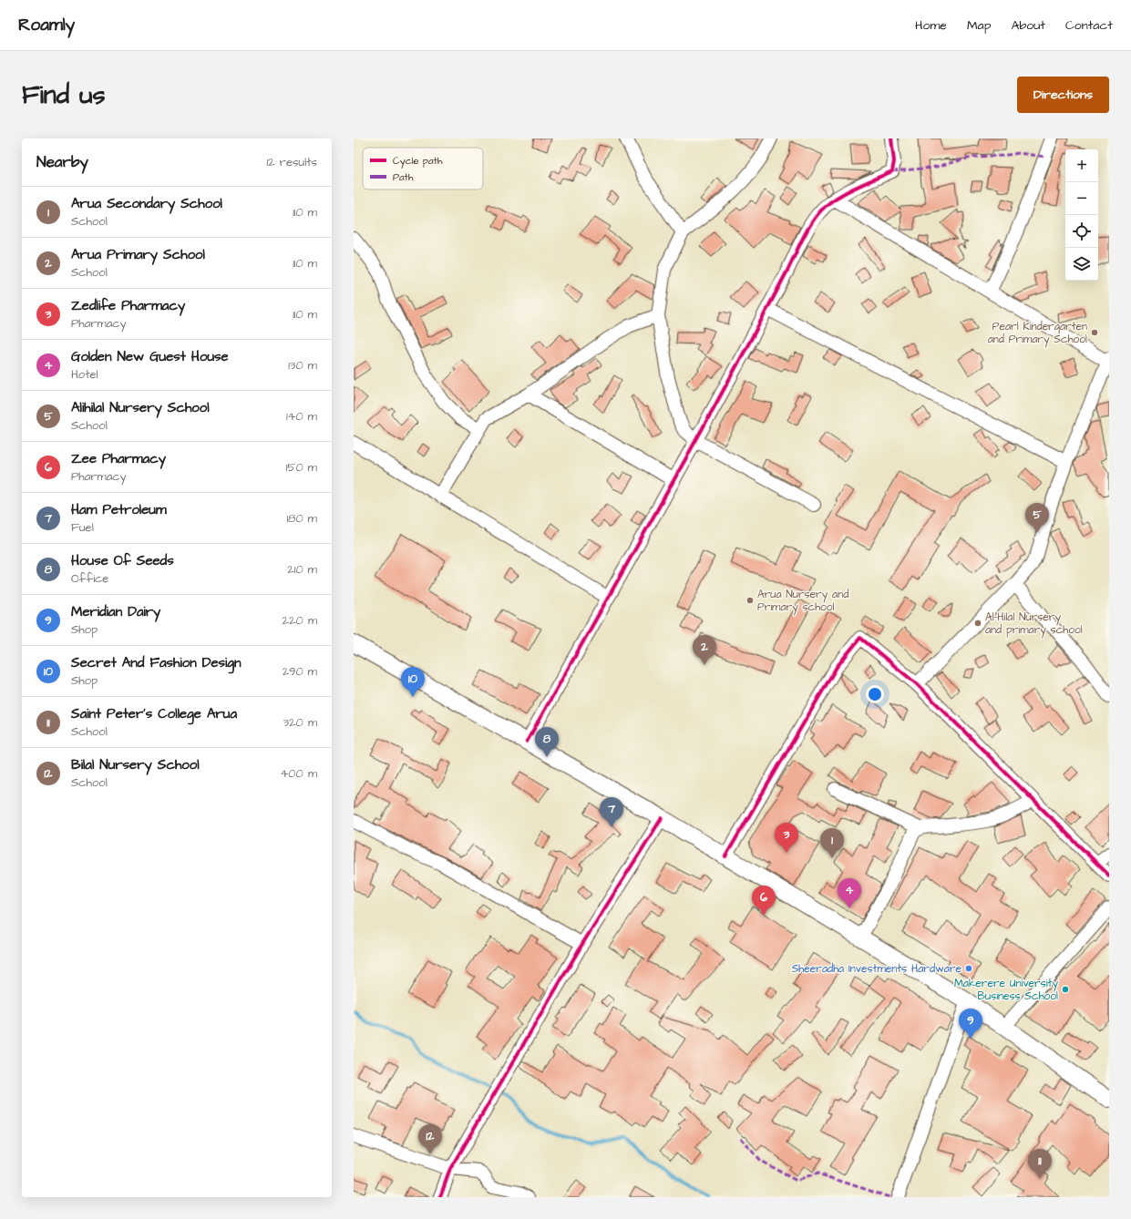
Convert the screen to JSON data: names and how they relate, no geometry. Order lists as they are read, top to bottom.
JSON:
{
  "places": [
    "Pearl Kindergarten and Primary School",
    "Arua Nursery and Primary school",
    "Al-Hilal Nursery and primary school",
    "Sheeradha Investments Hardware",
    "Makerere University Business School"
  ],
  "legend": ["Cycle path", "Path"],
  "page": {
    "header": "Roamly",
    "nav": [
      "Home",
      "Map",
      "About",
      "Contact"
    ],
    "buttons": "Directions",
    "title": "Find us",
    "heading": ["Nearby", "12 results"],
    "map_buttons": ["+", "−"],
    "list": [
      {
        "mark": "1",
        "name": "Arua Secondary School",
        "note": "School",
        "value": "110 m"
      },
      {
        "mark": "2",
        "name": "Arua Primary School",
        "note": "School",
        "value": "110 m"
      },
      {
        "mark": "3",
        "name": "Zedlife Pharmacy",
        "note": "Pharmacy",
        "value": "110 m"
      },
      {
        "mark": "4",
        "name": "Golden New Guest House",
        "note": "Hotel",
        "value": "130 m"
      },
      {
        "mark": "5",
        "name": "Alihilal Nursery School",
        "note": "School",
        "value": "140 m"
      },
      {
        "mark": "6",
        "name": "Zee Pharmacy",
        "note": "Pharmacy",
        "value": "150 m"
      },
      {
        "mark": "7",
        "name": "Ham Petroleum",
        "note": "Fuel",
        "value": "180 m"
      },
      {
        "mark": "8",
        "name": "House Of Seeds",
        "note": "Office",
        "value": "210 m"
      },
      {
        "mark": "9",
        "name": "Meridian Dairy",
        "note": "Shop",
        "value": "220 m"
      },
      {
        "mark": "10",
        "name": "Secret And Fashion Design",
        "note": "Shop",
        "value": "290 m"
      },
      {
        "mark": "11",
        "name": "Saint Peter's College Arua",
        "note": "School",
        "value": "320 m"
      },
      {
        "mark": "12",
        "name": "Bilal Nursery School",
        "note": "School",
        "value": "400 m"
      }
    ],
    "pins": [
      "5",
      "2",
      "10",
      "8",
      "7",
      "3",
      "1",
      "4",
      "6",
      "9",
      "12",
      "11"
    ]
  }
}
